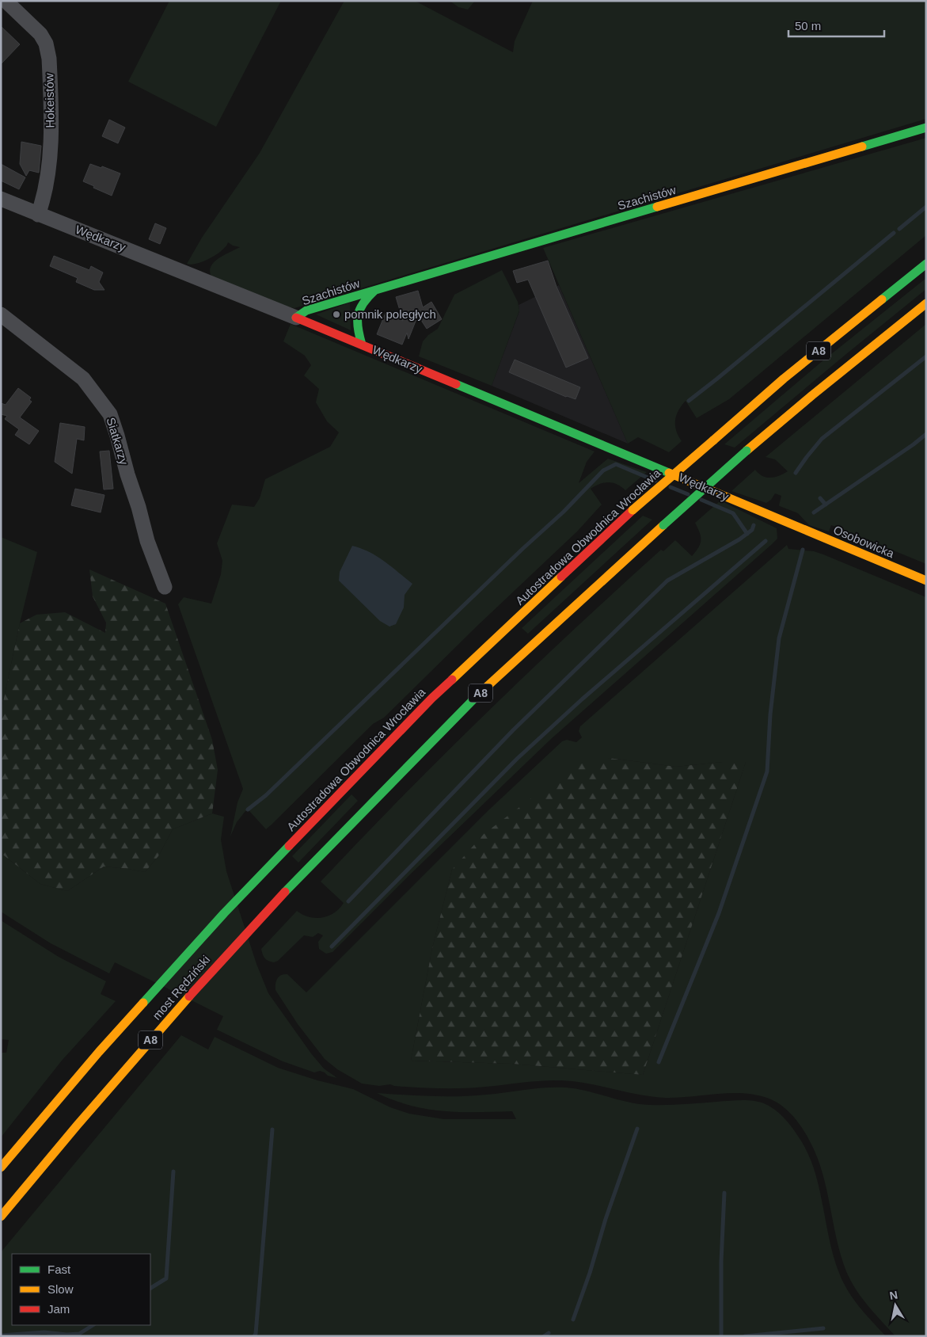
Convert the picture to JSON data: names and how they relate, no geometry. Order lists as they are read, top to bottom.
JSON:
{
  "streets": {
    "main road": [
      "Szachistów",
      "Wędkarzy",
      "A8",
      "Autostradowa Obwodnica Wrocławia",
      "Osobowicka",
      "most Rędziński"
    ],
    "street": ["Hokeistów", "Siatkarzy"]
  },
  "crossings": [
    ["Hokeistów", "Wędkarzy"],
    ["Szachistów", "Wędkarzy"],
    ["Wędkarzy", "Osobowicka"],
    ["Autostradowa Obwodnica Wrocławia", "most Rędziński"]
  ],
  "places": ["pomnik poległych"],
  "legend": ["Fast", "Slow", "Jam"],
  "scale_bar": "50 m",
  "north": "top"
}
